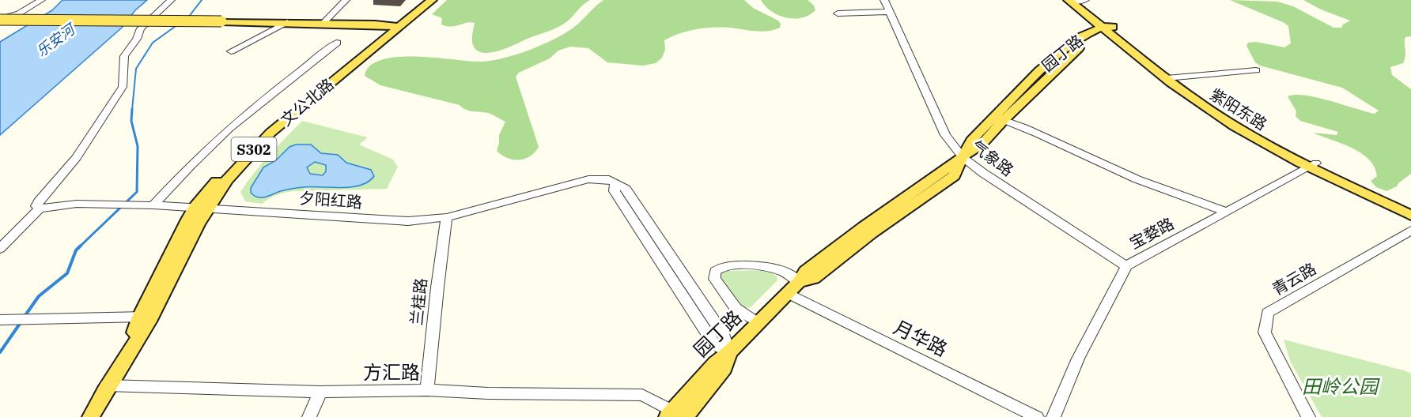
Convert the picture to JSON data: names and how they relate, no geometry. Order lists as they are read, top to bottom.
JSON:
{
  "streets": {
    "main road": [
      "园丁路",
      "文公北路",
      "紫阳东路",
      "S302"
    ],
    "street": [
      "气象路",
      "夕阳红路",
      "宝婺路",
      "青云路",
      "兰桂路",
      "月华路",
      "方汇路"
    ]
  },
  "crossings": [
    ["园丁路", "紫阳东路"],
    ["园丁路", "气象路"],
    ["园丁路", "夕阳红路"],
    ["园丁路", "月华路"],
    ["文公北路", "夕阳红路"],
    ["文公北路", "方汇路"],
    ["紫阳东路", "宝婺路"],
    ["气象路", "宝婺路"],
    ["夕阳红路", "兰桂路"],
    ["兰桂路", "方汇路"]
  ],
  "water": ["乐安河"],
  "parks": ["田岭公园"]
}
